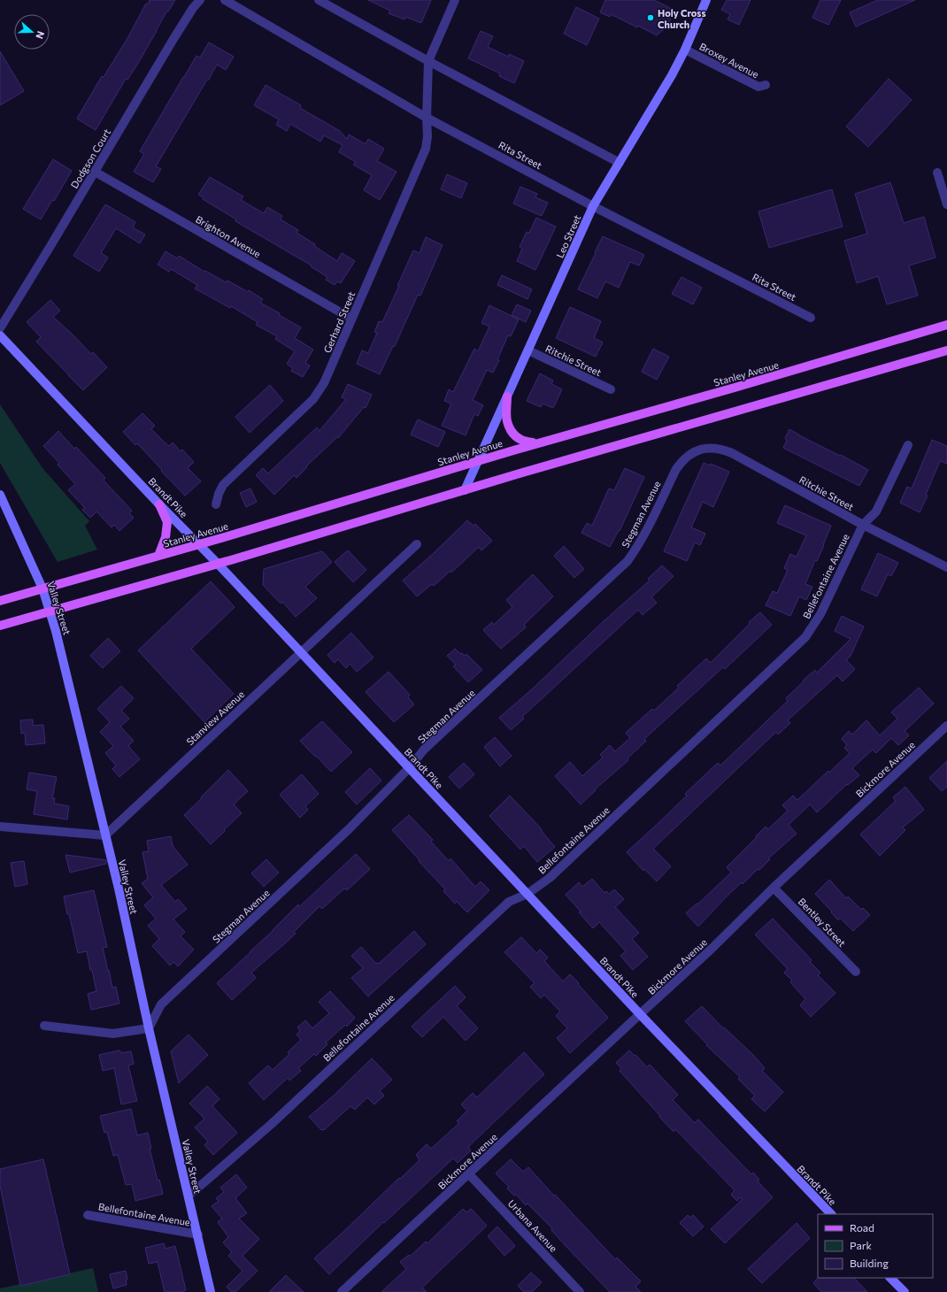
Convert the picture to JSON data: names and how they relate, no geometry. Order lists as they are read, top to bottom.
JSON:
{
  "streets": {
    "main road": ["Stanley Avenue"],
    "street": [
      "Broxey Avenue",
      "Rita Street",
      "Dodgson Court",
      "Brighton Avenue",
      "Leo Street",
      "Gerhard Street",
      "Ritchie Street",
      "Brandt Pike",
      "Stegman Avenue",
      "Bellefontaine Avenue",
      "Valley Street",
      "Stanview Avenue",
      "Bickmore Avenue",
      "Bentley Street",
      "Urbana Avenue"
    ]
  },
  "crossings": [
    ["Broxey Avenue", "Leo Street"],
    ["Rita Street", "Leo Street"],
    ["Rita Street", "Gerhard Street"],
    ["Dodgson Court", "Brighton Avenue"],
    ["Brighton Avenue", "Gerhard Street"],
    ["Leo Street", "Ritchie Street"],
    ["Leo Street", "Stanley Avenue"],
    ["Ritchie Street", "Stegman Avenue"],
    ["Ritchie Street", "Bellefontaine Avenue"],
    ["Stanley Avenue", "Brandt Pike"],
    ["Stanley Avenue", "Valley Street"],
    ["Brandt Pike", "Stegman Avenue"],
    ["Brandt Pike", "Bellefontaine Avenue"],
    ["Brandt Pike", "Stanview Avenue"],
    ["Brandt Pike", "Bickmore Avenue"],
    ["Stegman Avenue", "Valley Street"],
    ["Bellefontaine Avenue", "Valley Street"],
    ["Valley Street", "Stanview Avenue"],
    ["Bickmore Avenue", "Bentley Street"],
    ["Bickmore Avenue", "Urbana Avenue"]
  ],
  "places": ["Holy Cross Church"],
  "legend": ["Road", "Park", "Building"],
  "north": "right"
}
